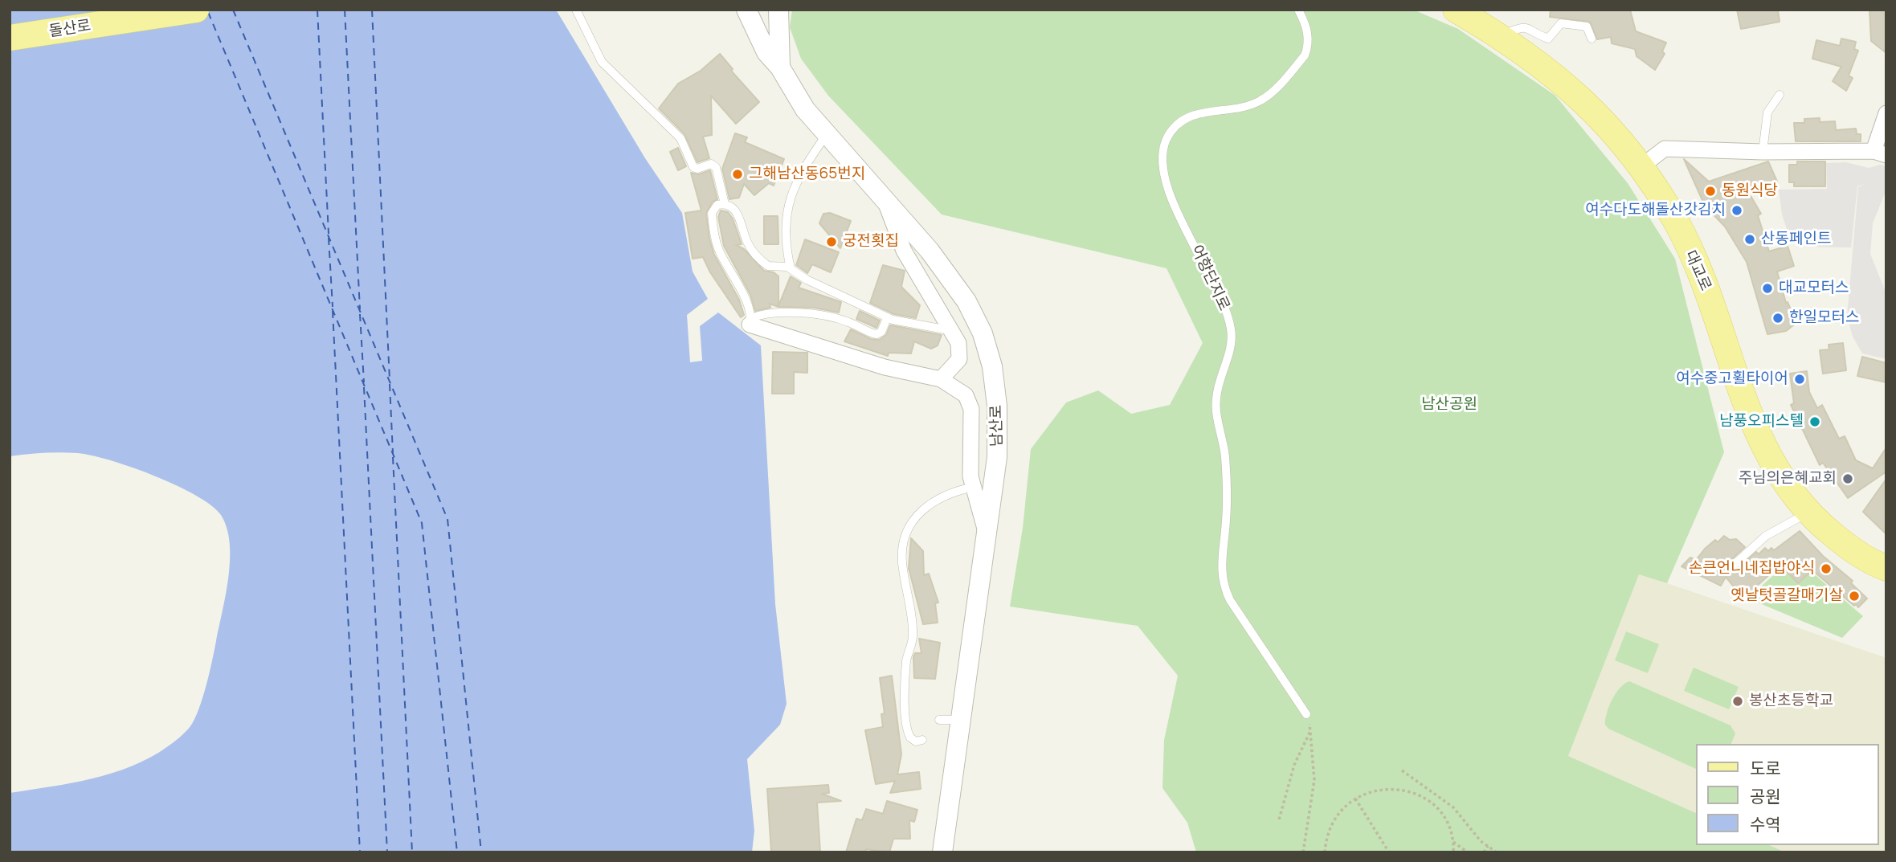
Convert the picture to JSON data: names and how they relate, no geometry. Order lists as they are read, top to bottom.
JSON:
{
  "streets": {
    "main road": ["돌산로", "대교로"],
    "street": ["남산로"],
    "lane": ["어항단지로"]
  },
  "parks": ["남산공원"],
  "places": [
    "그해남산동65번지",
    "동원식당",
    "여수다도해돌산갓김치",
    "산동페인트",
    "궁전횟집",
    "대교모터스",
    "한일모터스",
    "여수중고휠타이어",
    "남풍오피스텔",
    "주님의은혜교회",
    "손큰언니네집밥야식",
    "옛날텃골갈매기살",
    "봉산초등학교"
  ],
  "legend": ["도로", "공원", "수역"]
}
